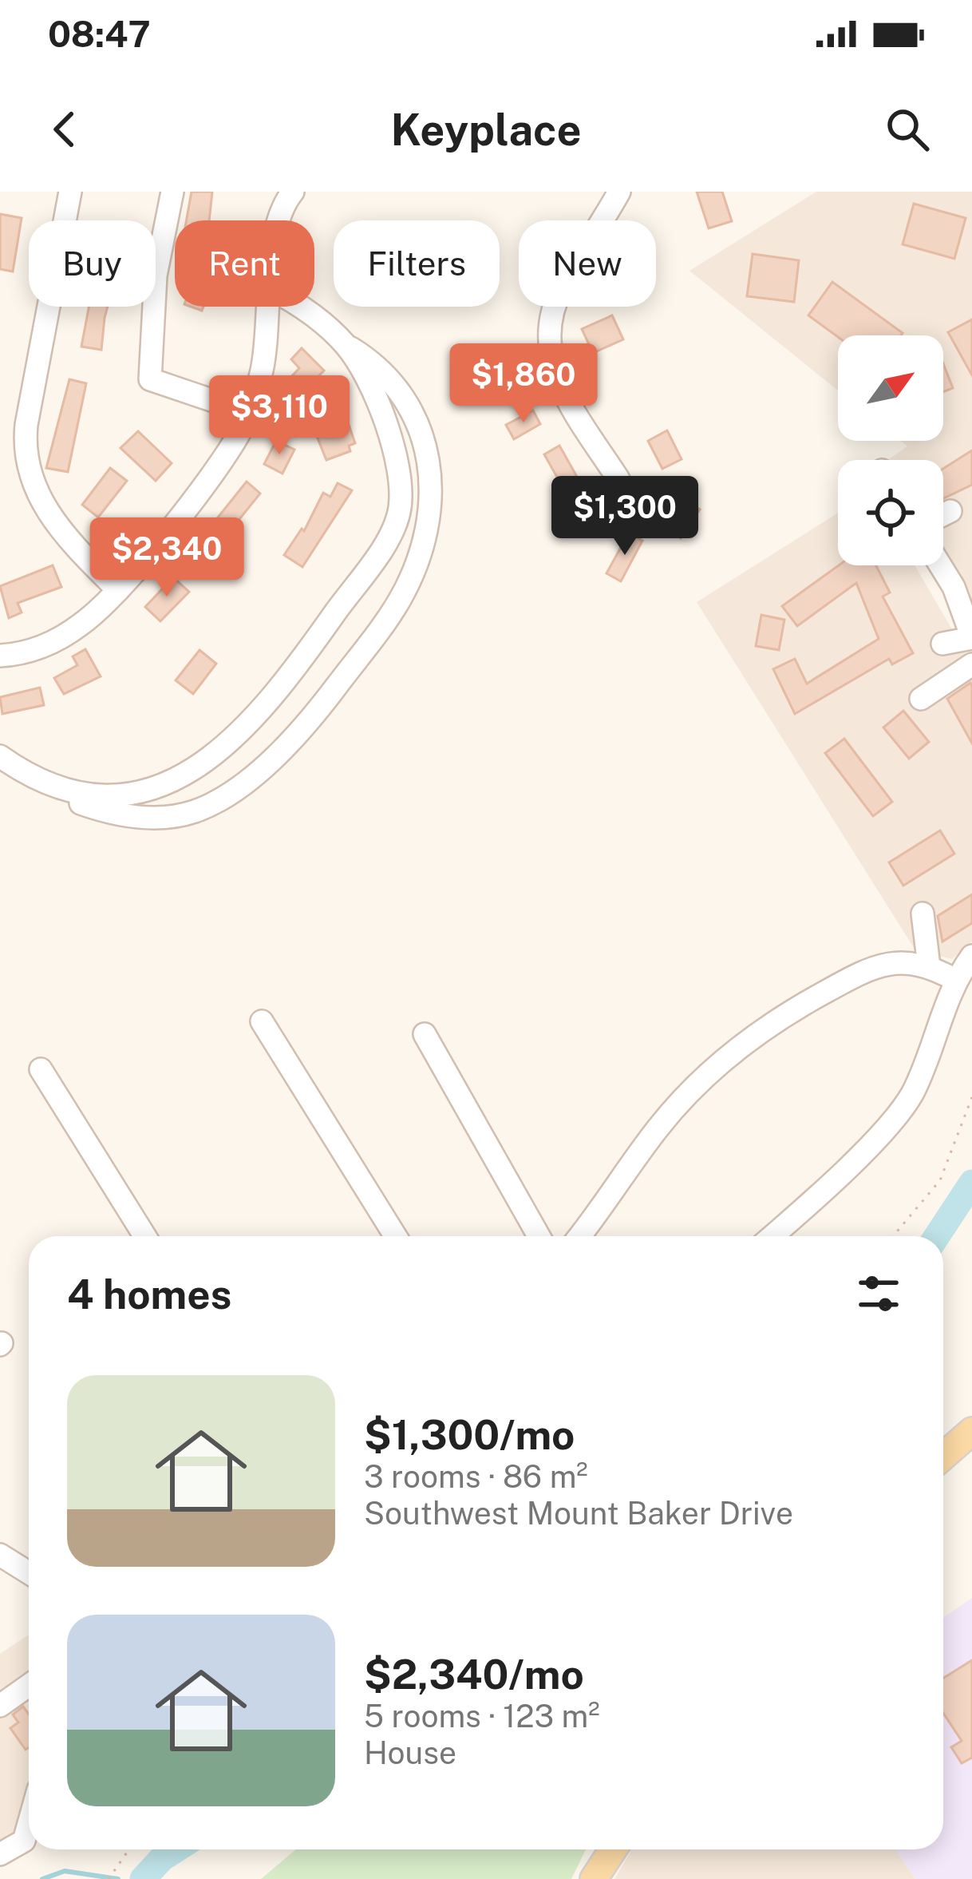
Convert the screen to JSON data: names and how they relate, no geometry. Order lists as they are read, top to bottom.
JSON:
{
  "north": "top right",
  "page": {
    "status": "08:47",
    "header": "Keyplace",
    "chip": [
      "Buy",
      "Rent",
      "Filters",
      "New"
    ],
    "price": [
      "$1,860",
      "$3,110",
      "$1,300",
      "$2,340"
    ],
    "heading": "4 homes",
    "list": [
      {
        "name": "$1,300/mo",
        "note": "3 rooms · 86 m² · Southwest Mount Baker Drive"
      },
      {
        "name": "$2,340/mo",
        "note": "5 rooms · 123 m² · House"
      }
    ]
  }
}
